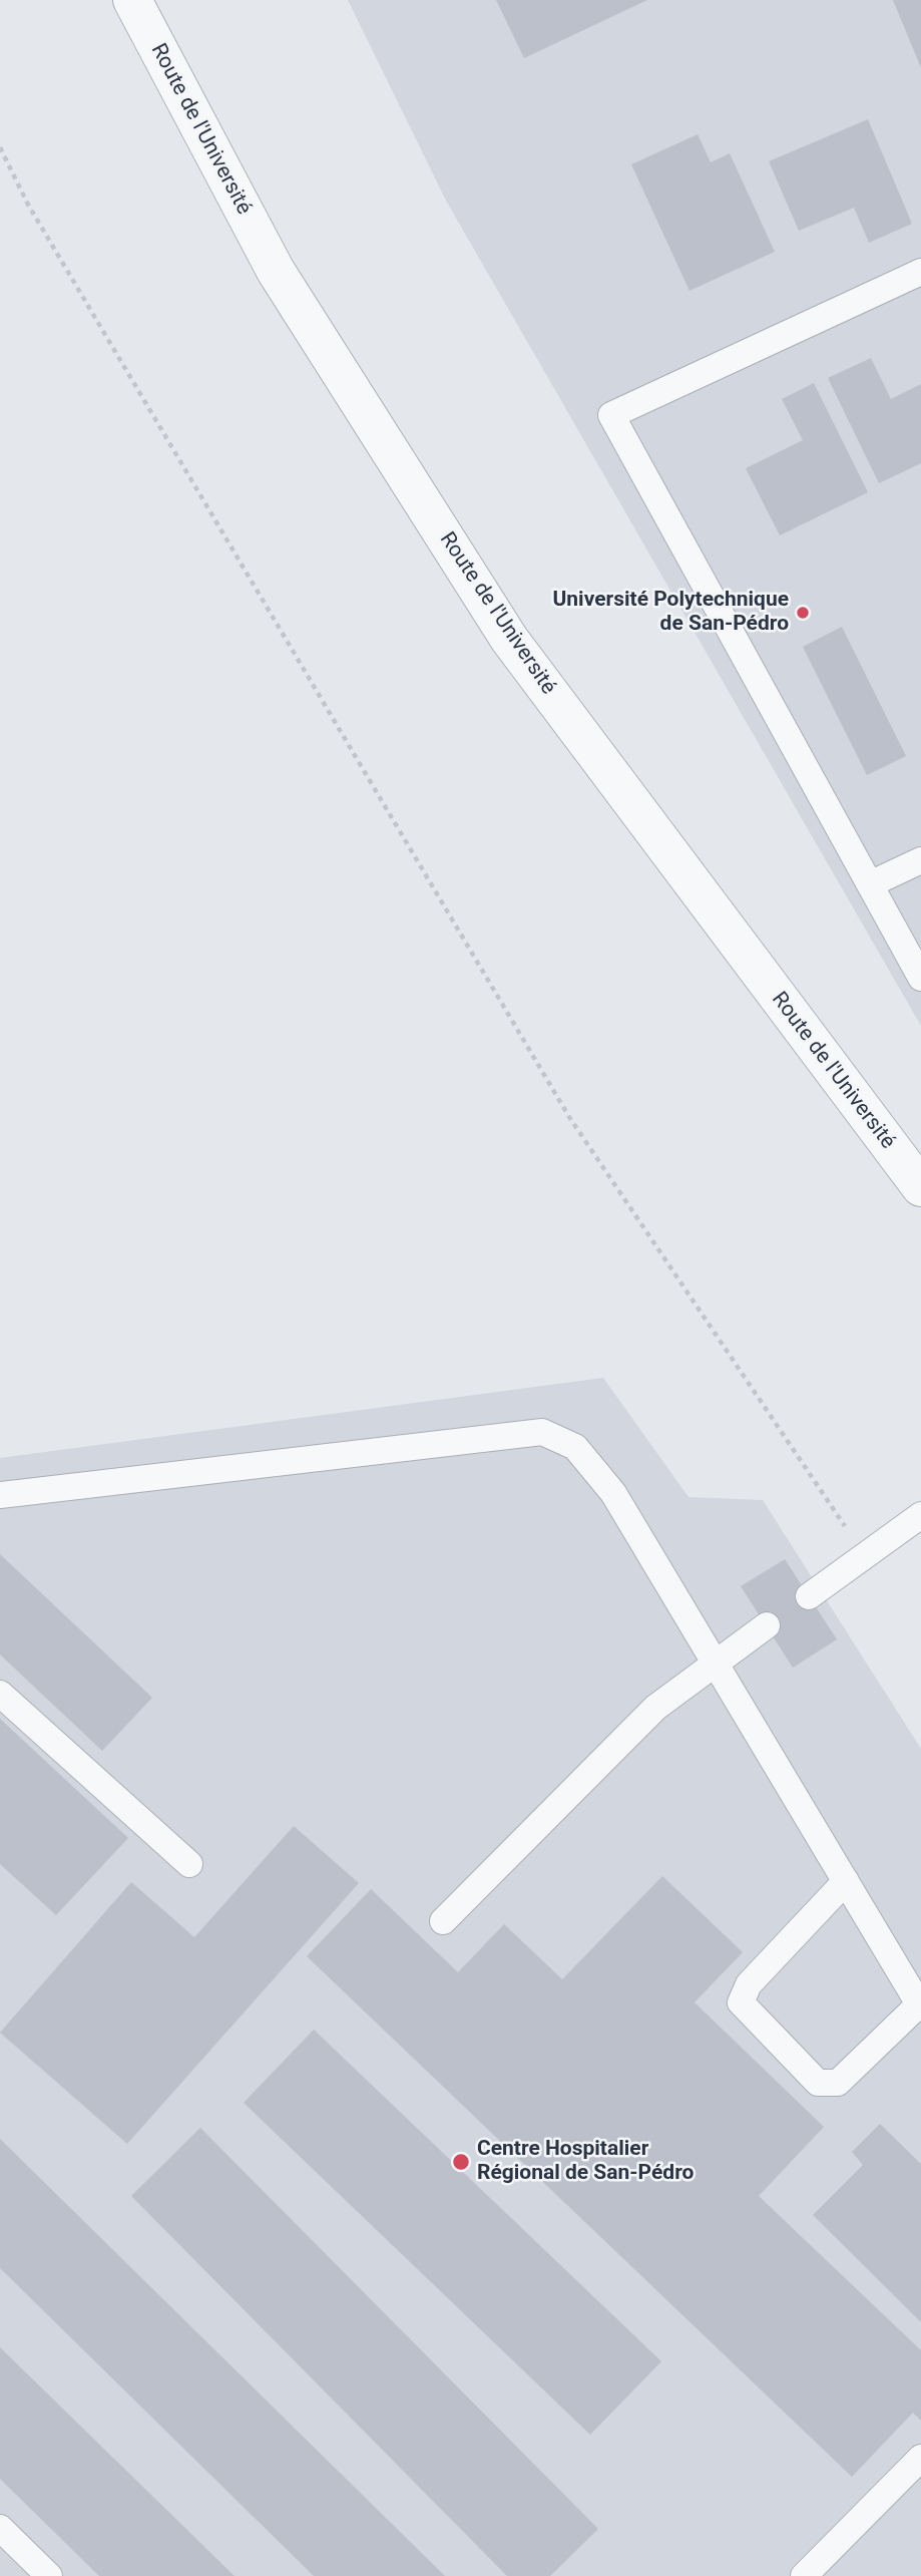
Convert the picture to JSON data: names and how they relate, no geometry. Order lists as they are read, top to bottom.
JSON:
{
  "streets": {
    "street": ["Route de l'Université"]
  },
  "places": ["Université Polytechnique de San-Pédro", "Centre Hospitalier Régional de San-Pédro"]
}
